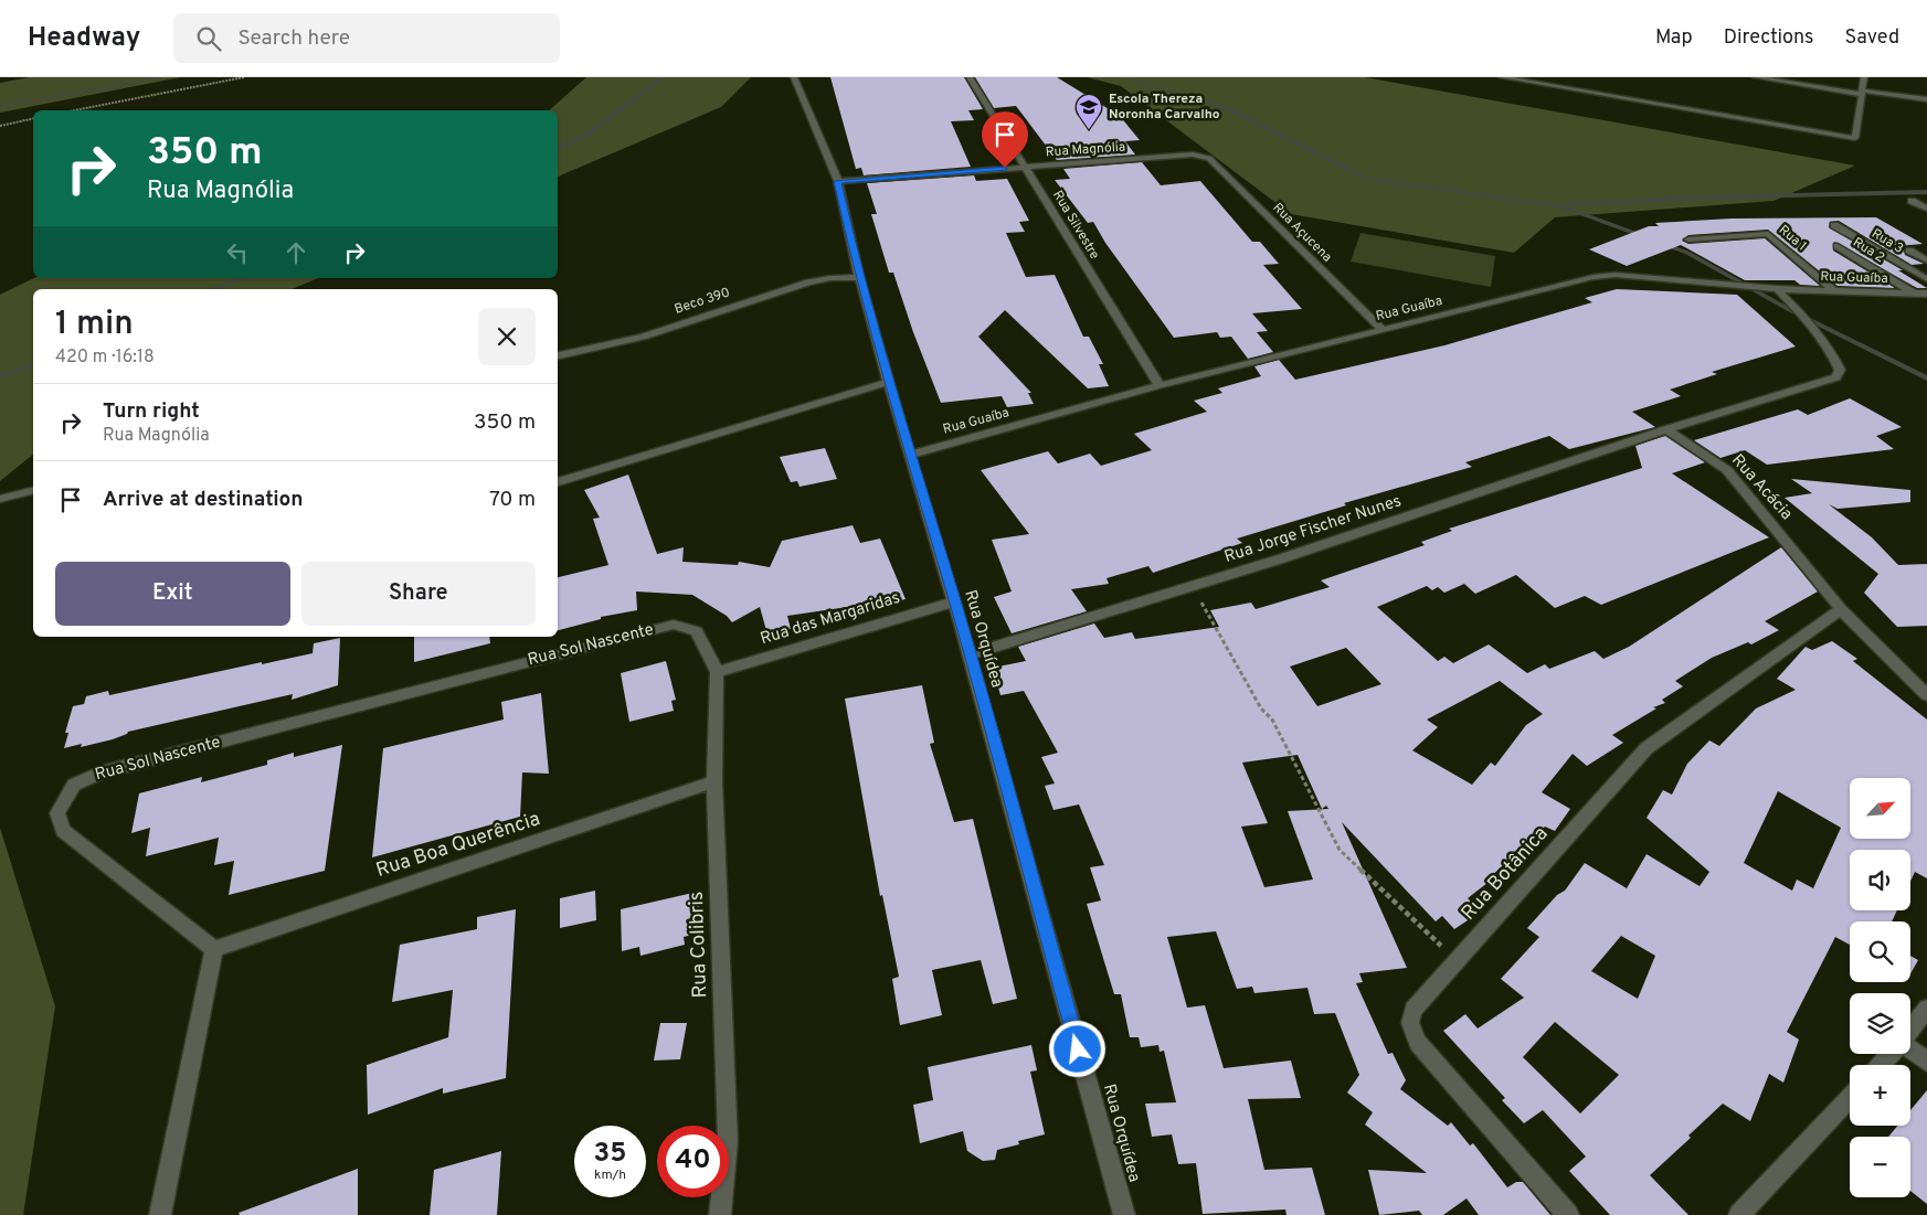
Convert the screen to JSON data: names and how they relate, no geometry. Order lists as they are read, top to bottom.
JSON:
{
  "streets": {
    "street": [
      "Rua Magnólia",
      "Rua Silvestre",
      "Rua Açucena",
      "Rua 1",
      "Rua 3",
      "Rua 2",
      "Rua Guaíba",
      "Beco 390",
      "Rua Acácia",
      "Rua Jorge Fischer Nunes",
      "Rua das Margaridas",
      "Rua Orquídea",
      "Rua Sol Nascente",
      "Rua Boa Querência",
      "Rua Botânica",
      "Rua Colibris"
    ]
  },
  "crossings": [
    ["Rua Magnólia", "Rua Silvestre"],
    ["Rua Magnólia", "Rua Açucena"],
    ["Rua Magnólia", "Rua Orquídea"],
    ["Rua Silvestre", "Rua Guaíba"],
    ["Rua Açucena", "Rua Guaíba"],
    ["Rua 1", "Rua Guaíba"],
    ["Rua 2", "Rua Guaíba"],
    ["Rua Guaíba", "Rua Orquídea"],
    ["Beco 390", "Rua Orquídea"],
    ["Rua Acácia", "Rua Jorge Fischer Nunes"],
    ["Rua Acácia", "Rua Botânica"],
    ["Rua Jorge Fischer Nunes", "Rua Orquídea"],
    ["Rua das Margaridas", "Rua Orquídea"],
    ["Rua das Margaridas", "Rua Sol Nascente"],
    ["Rua das Margaridas", "Rua Colibris"],
    ["Rua Sol Nascente", "Rua Boa Querência"],
    ["Rua Sol Nascente", "Rua Colibris"],
    ["Rua Boa Querência", "Rua Colibris"]
  ],
  "places": {
    "school or university": ["Escola Thereza Noronha Carvalho"]
  },
  "north": "top right",
  "page": {
    "header": "Headway",
    "search": "Search here",
    "nav": ["Map", "Directions", "Saved"],
    "turn": ["350 m", "Rua Magnólia"],
    "heading": ["1 min", "420 m · 16:18"],
    "list": [
      {
        "name": "Turn right",
        "note": "Rua Magnólia",
        "value": "350 m"
      },
      {
        "name": "Arrive at destination",
        "value": "70 m"
      }
    ],
    "buttons": ["Exit", "Share"],
    "map_buttons": ["+", "−"],
    "speed": "35 km/h",
    "limit": "40"
  }
}
